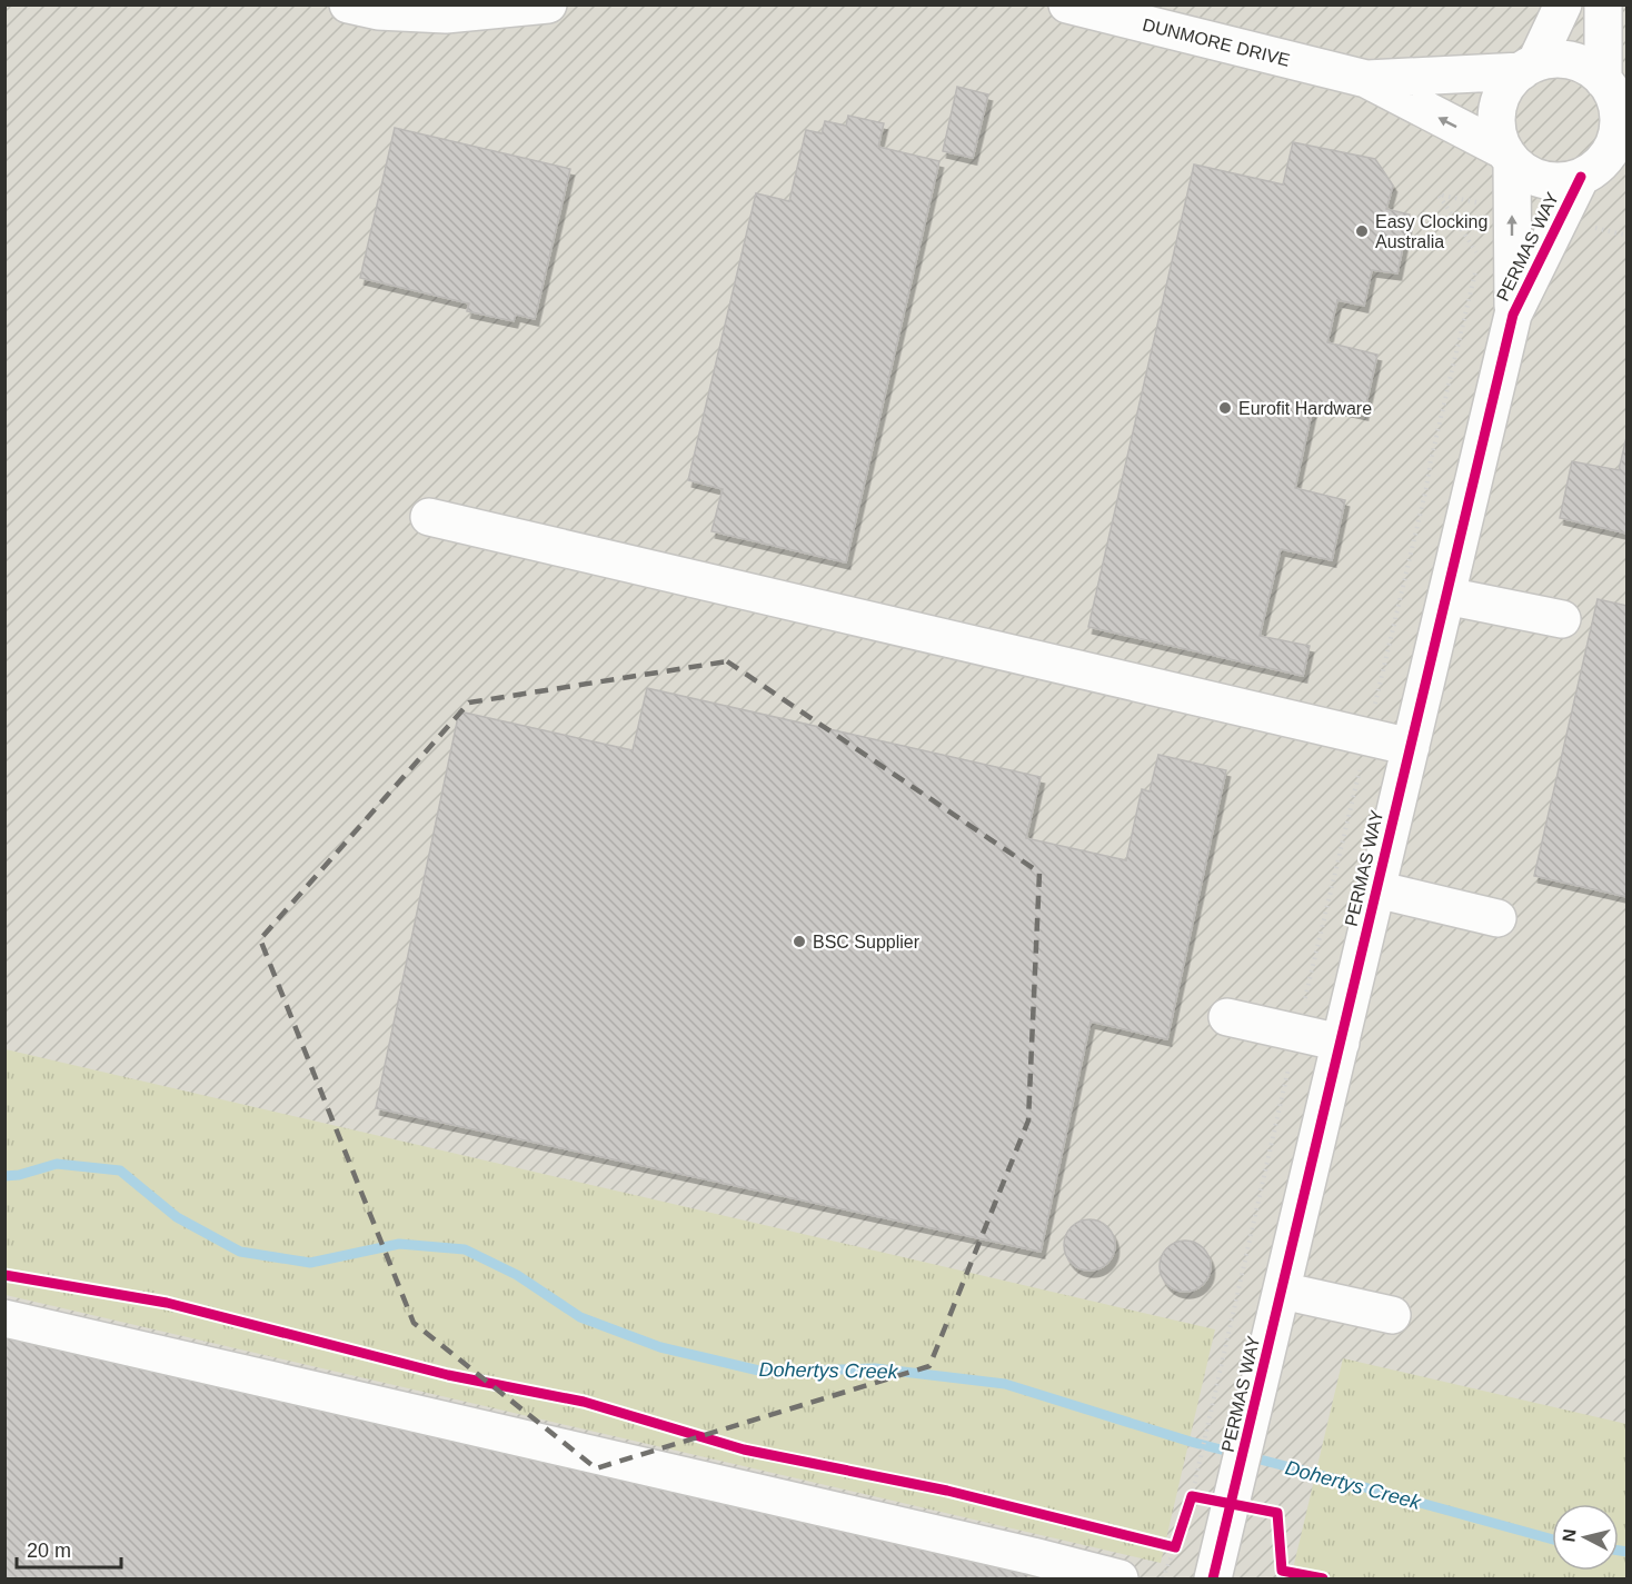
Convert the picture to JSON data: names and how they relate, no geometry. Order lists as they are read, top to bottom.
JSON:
{
  "streets": {
    "street": ["DUNMORE DRIVE", "PERMAS WAY"]
  },
  "crossings": [
    ["DUNMORE DRIVE", "PERMAS WAY"]
  ],
  "water": ["Dohertys Creek"],
  "places": ["Easy Clocking Australia", "Eurofit Hardware", "BSC Supplier"],
  "scale_bar": "20 m",
  "north": "left"
}
